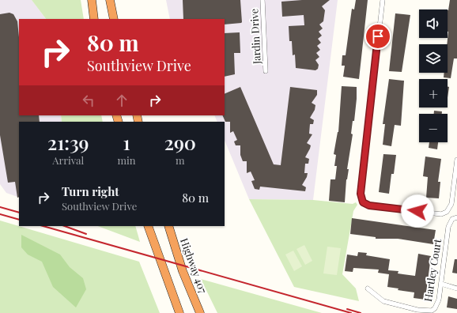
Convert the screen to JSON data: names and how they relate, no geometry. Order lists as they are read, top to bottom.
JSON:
{
  "streets": {
    "highway": ["Highway 407"],
    "street": ["Jardin Drive", "Hartley Court"]
  },
  "page": {
    "map_buttons": ["+", "−"],
    "turn": ["80 m", "Southview Drive"],
    "eta": [
      "21:39",
      "Arrival",
      "1",
      "min",
      "290",
      "m"
    ],
    "list": [
      {
        "name": "Turn right",
        "note": "Southview Drive",
        "value": "80 m"
      }
    ]
  }
}
